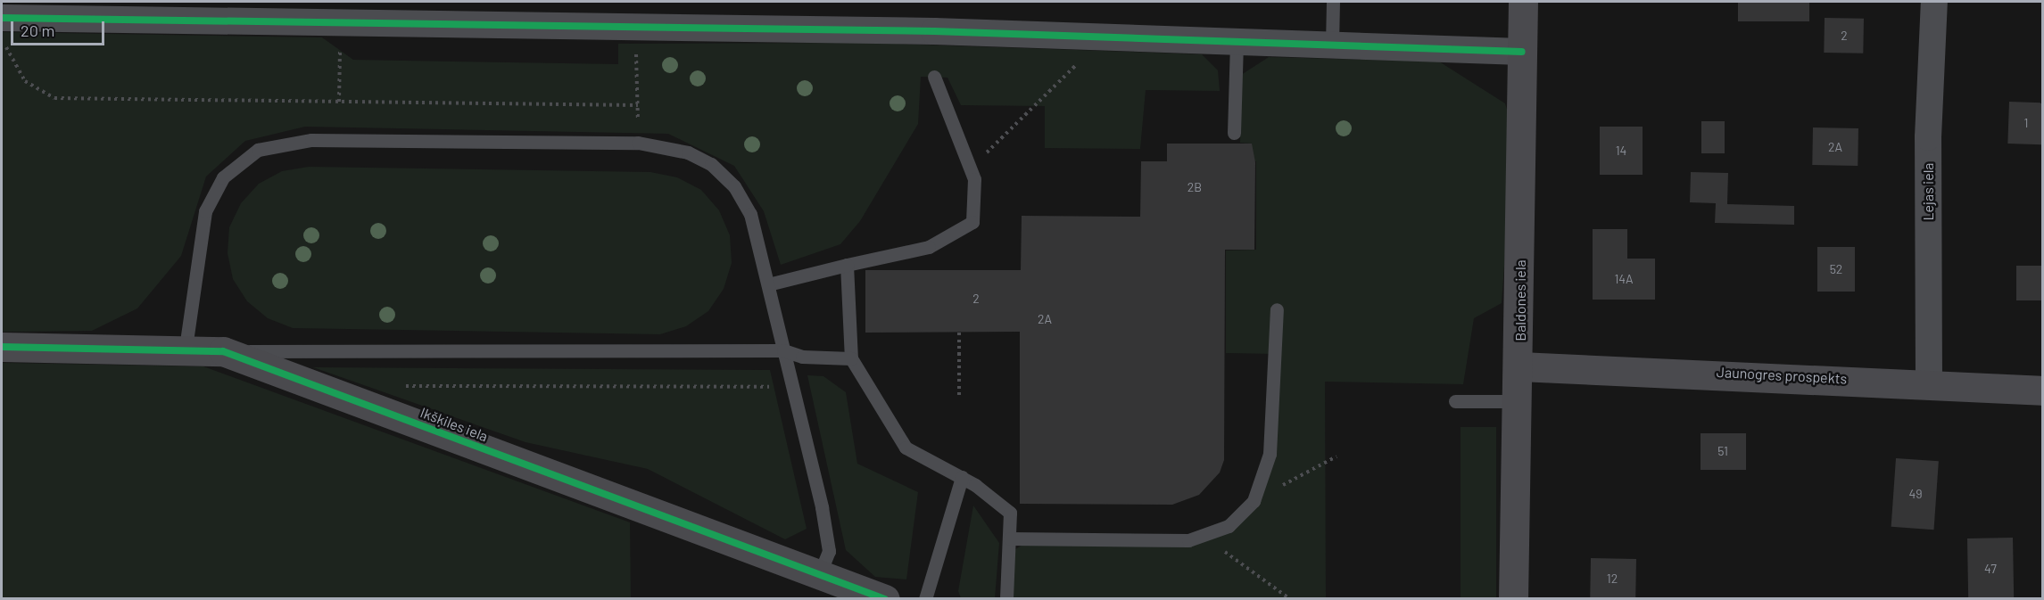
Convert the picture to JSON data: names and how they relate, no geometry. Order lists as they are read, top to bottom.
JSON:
{
  "streets": {
    "street": [
      "Lejas iela",
      "Baldones iela",
      "Jaunogres prospekts",
      "Ikšķiles iela"
    ]
  },
  "crossings": [
    ["Lejas iela", "Jaunogres prospekts"],
    ["Baldones iela", "Jaunogres prospekts"]
  ],
  "house_numbers": [
    "2",
    "1",
    "2A",
    "14",
    "2B",
    "52",
    "14A",
    "2",
    "2A",
    "51",
    "49",
    "47",
    "12"
  ],
  "scale_bar": "20 m"
}
